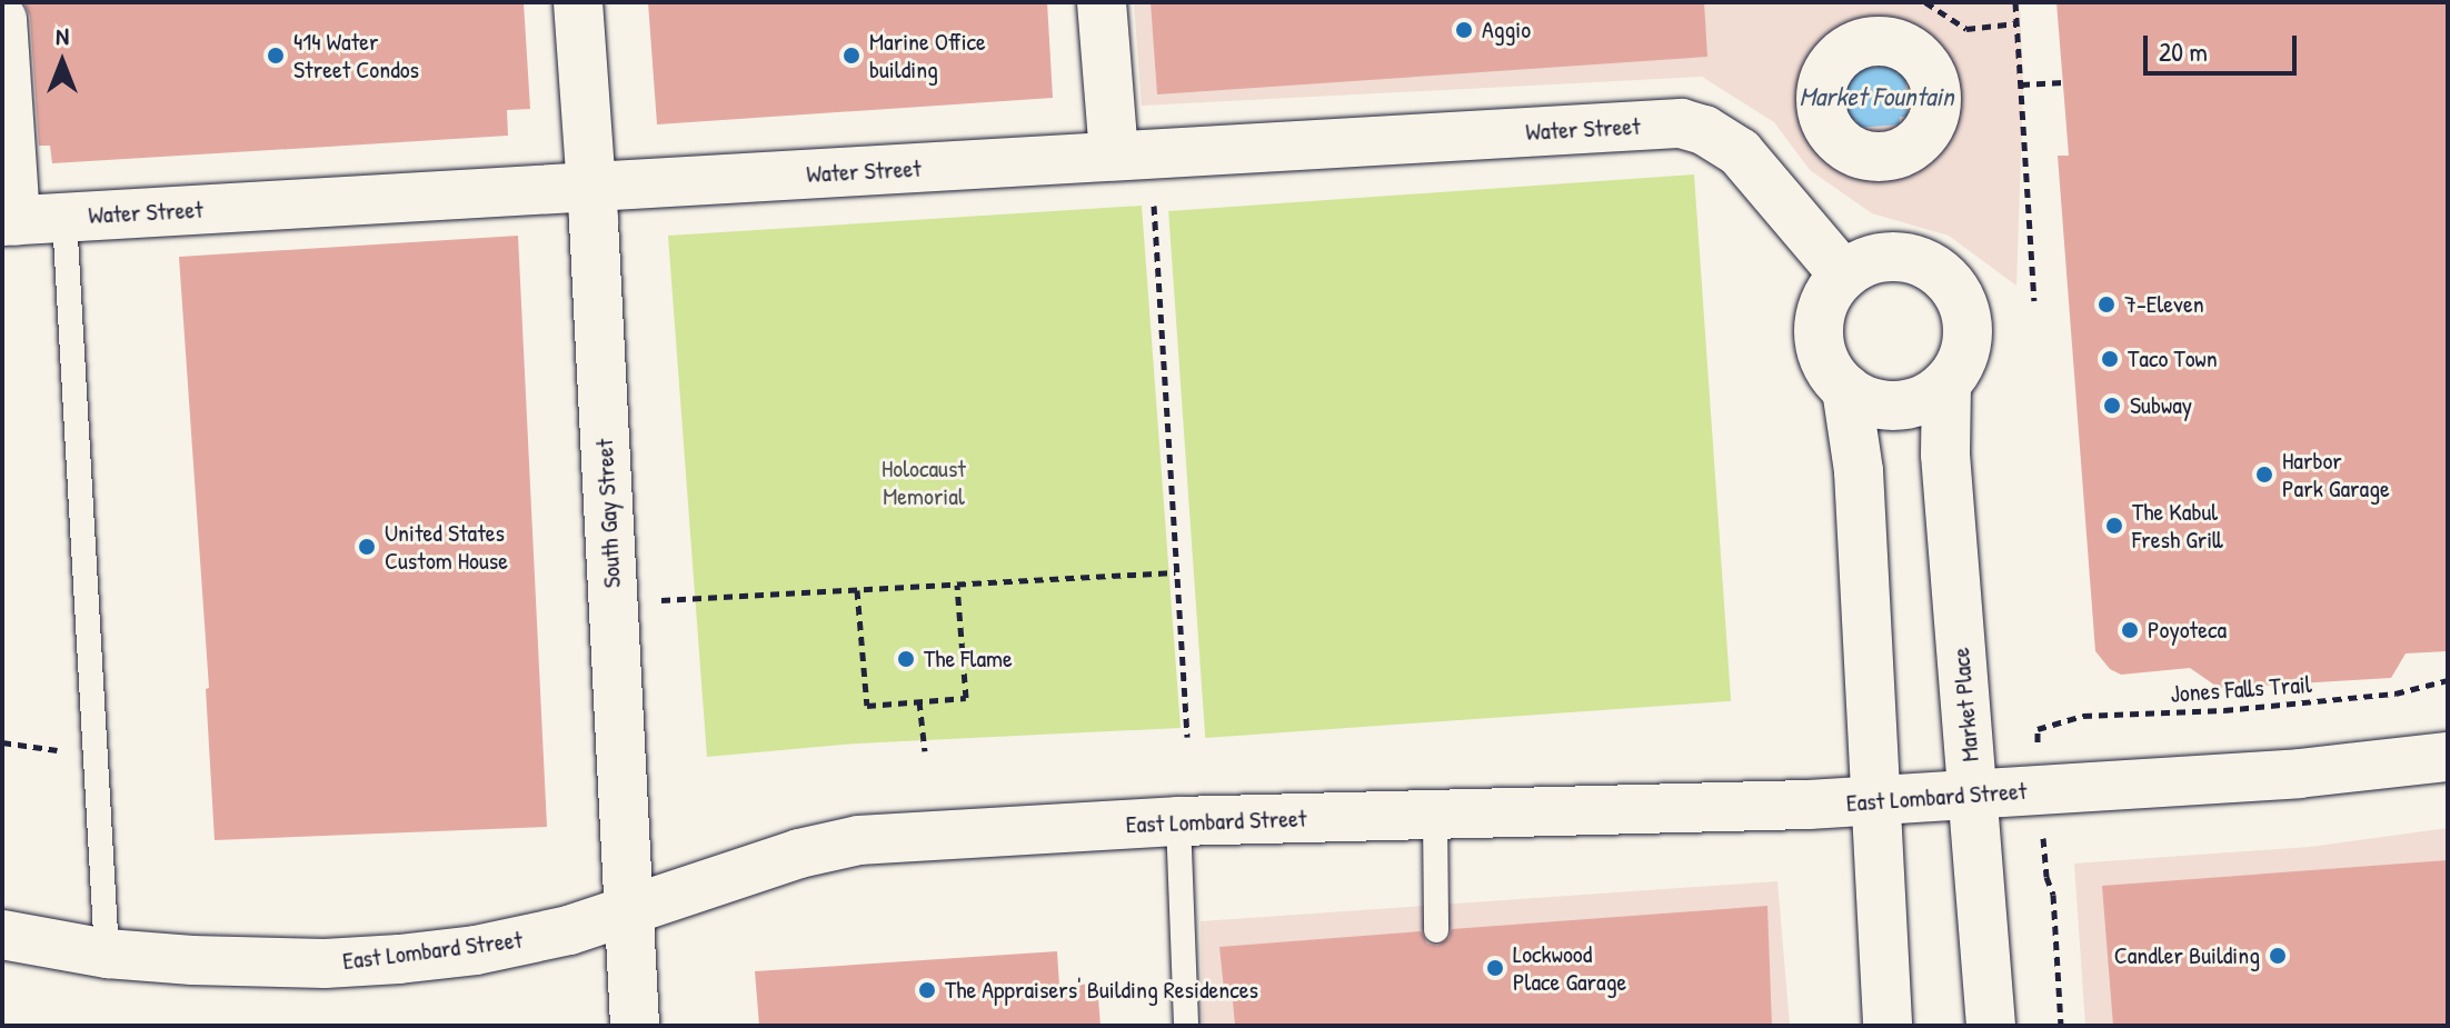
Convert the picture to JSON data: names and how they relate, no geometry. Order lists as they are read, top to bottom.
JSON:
{
  "streets": {
    "street": [
      "Water Street",
      "South Gay Street",
      "Market Place",
      "East Lombard Street"
    ],
    "path": ["Jones Falls Trail"]
  },
  "crossings": [
    ["Water Street", "South Gay Street"],
    ["Water Street", "Market Place"],
    ["South Gay Street", "East Lombard Street"],
    ["Market Place", "East Lombard Street"]
  ],
  "water": ["Market Fountain"],
  "parks": ["Holocaust Memorial"],
  "places": [
    "Aggio",
    "414 Water Street Condos",
    "Marine Office building",
    "7-Eleven",
    "Taco Town",
    "Subway",
    "Harbor Park Garage",
    "The Kabul Fresh Grill",
    "United States Custom House",
    "Poyoteca",
    "The Flame",
    "Candler Building",
    "Lockwood Place Garage",
    "The Appraisers' Building Residences"
  ],
  "scale_bar": "20 m",
  "north": "top"
}
